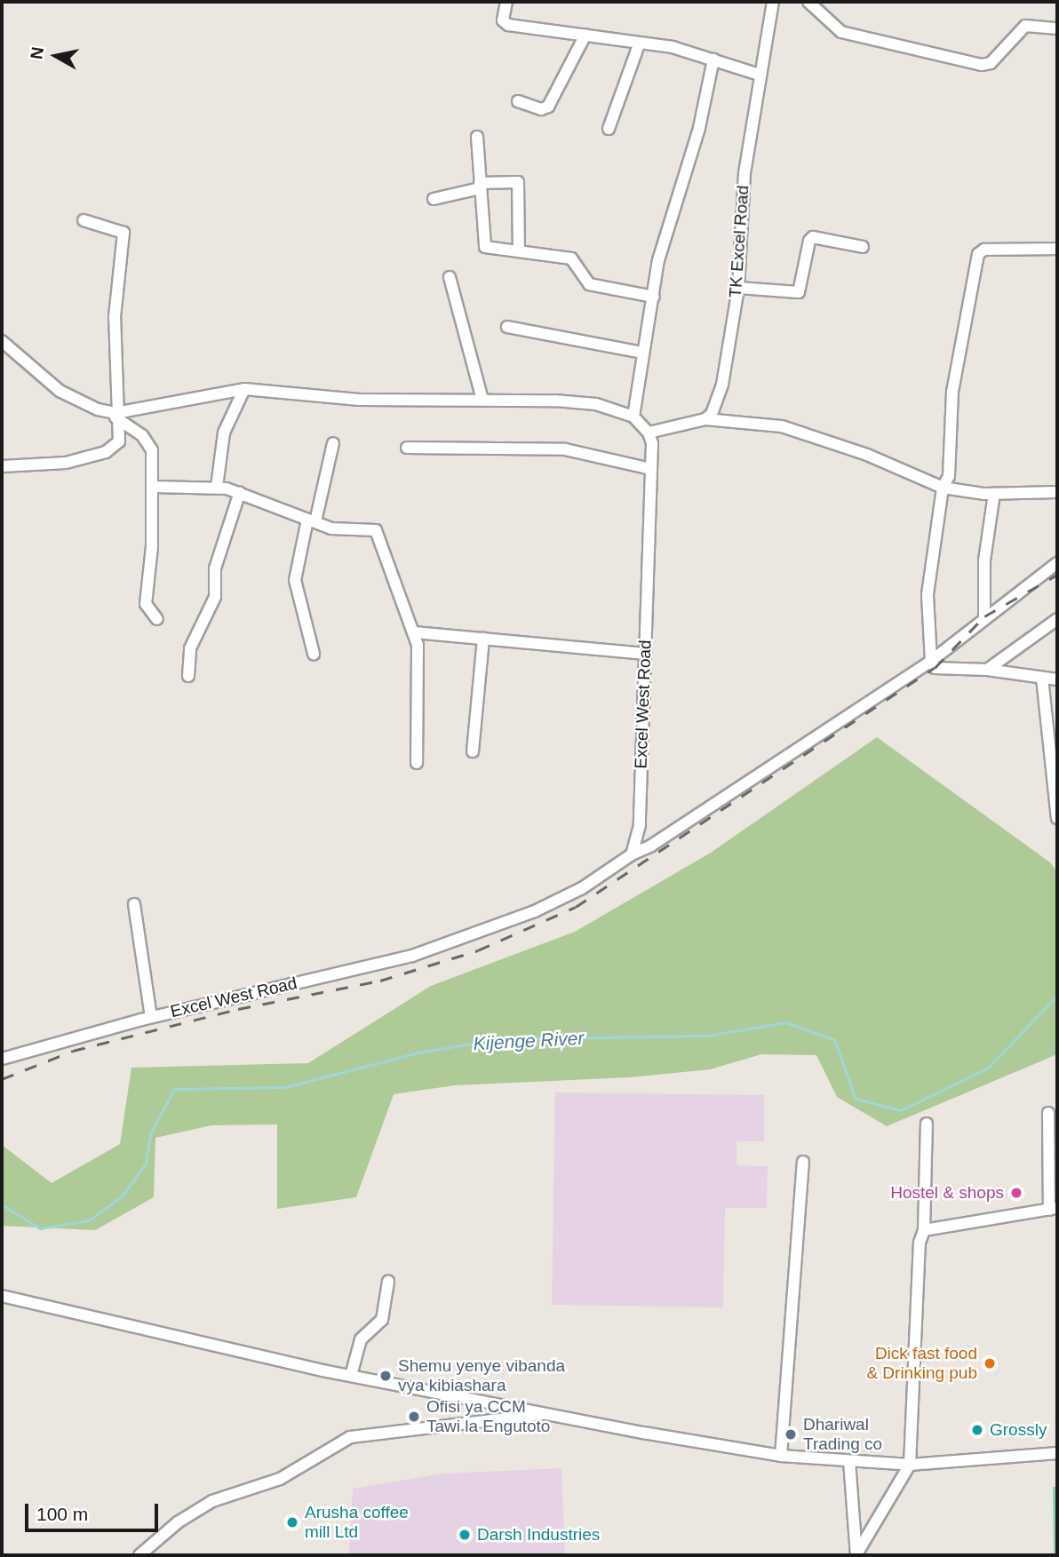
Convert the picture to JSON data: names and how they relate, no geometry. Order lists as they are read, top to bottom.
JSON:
{
  "streets": {
    "street": ["TK Excel Road", "Excel West Road"]
  },
  "water": ["Kijenge River"],
  "places": [
    "Hostel & shops",
    "Dick fast food & Drinking pub",
    "Shemu yenye vibanda vya kibiashara",
    "Ofisi ya CCM Tawi la Engutoto",
    "Grossly",
    "Dhariwal Trading co",
    "Arusha coffee mill Ltd",
    "Darsh Industries"
  ],
  "scale_bar": "100 m",
  "north": "left"
}
